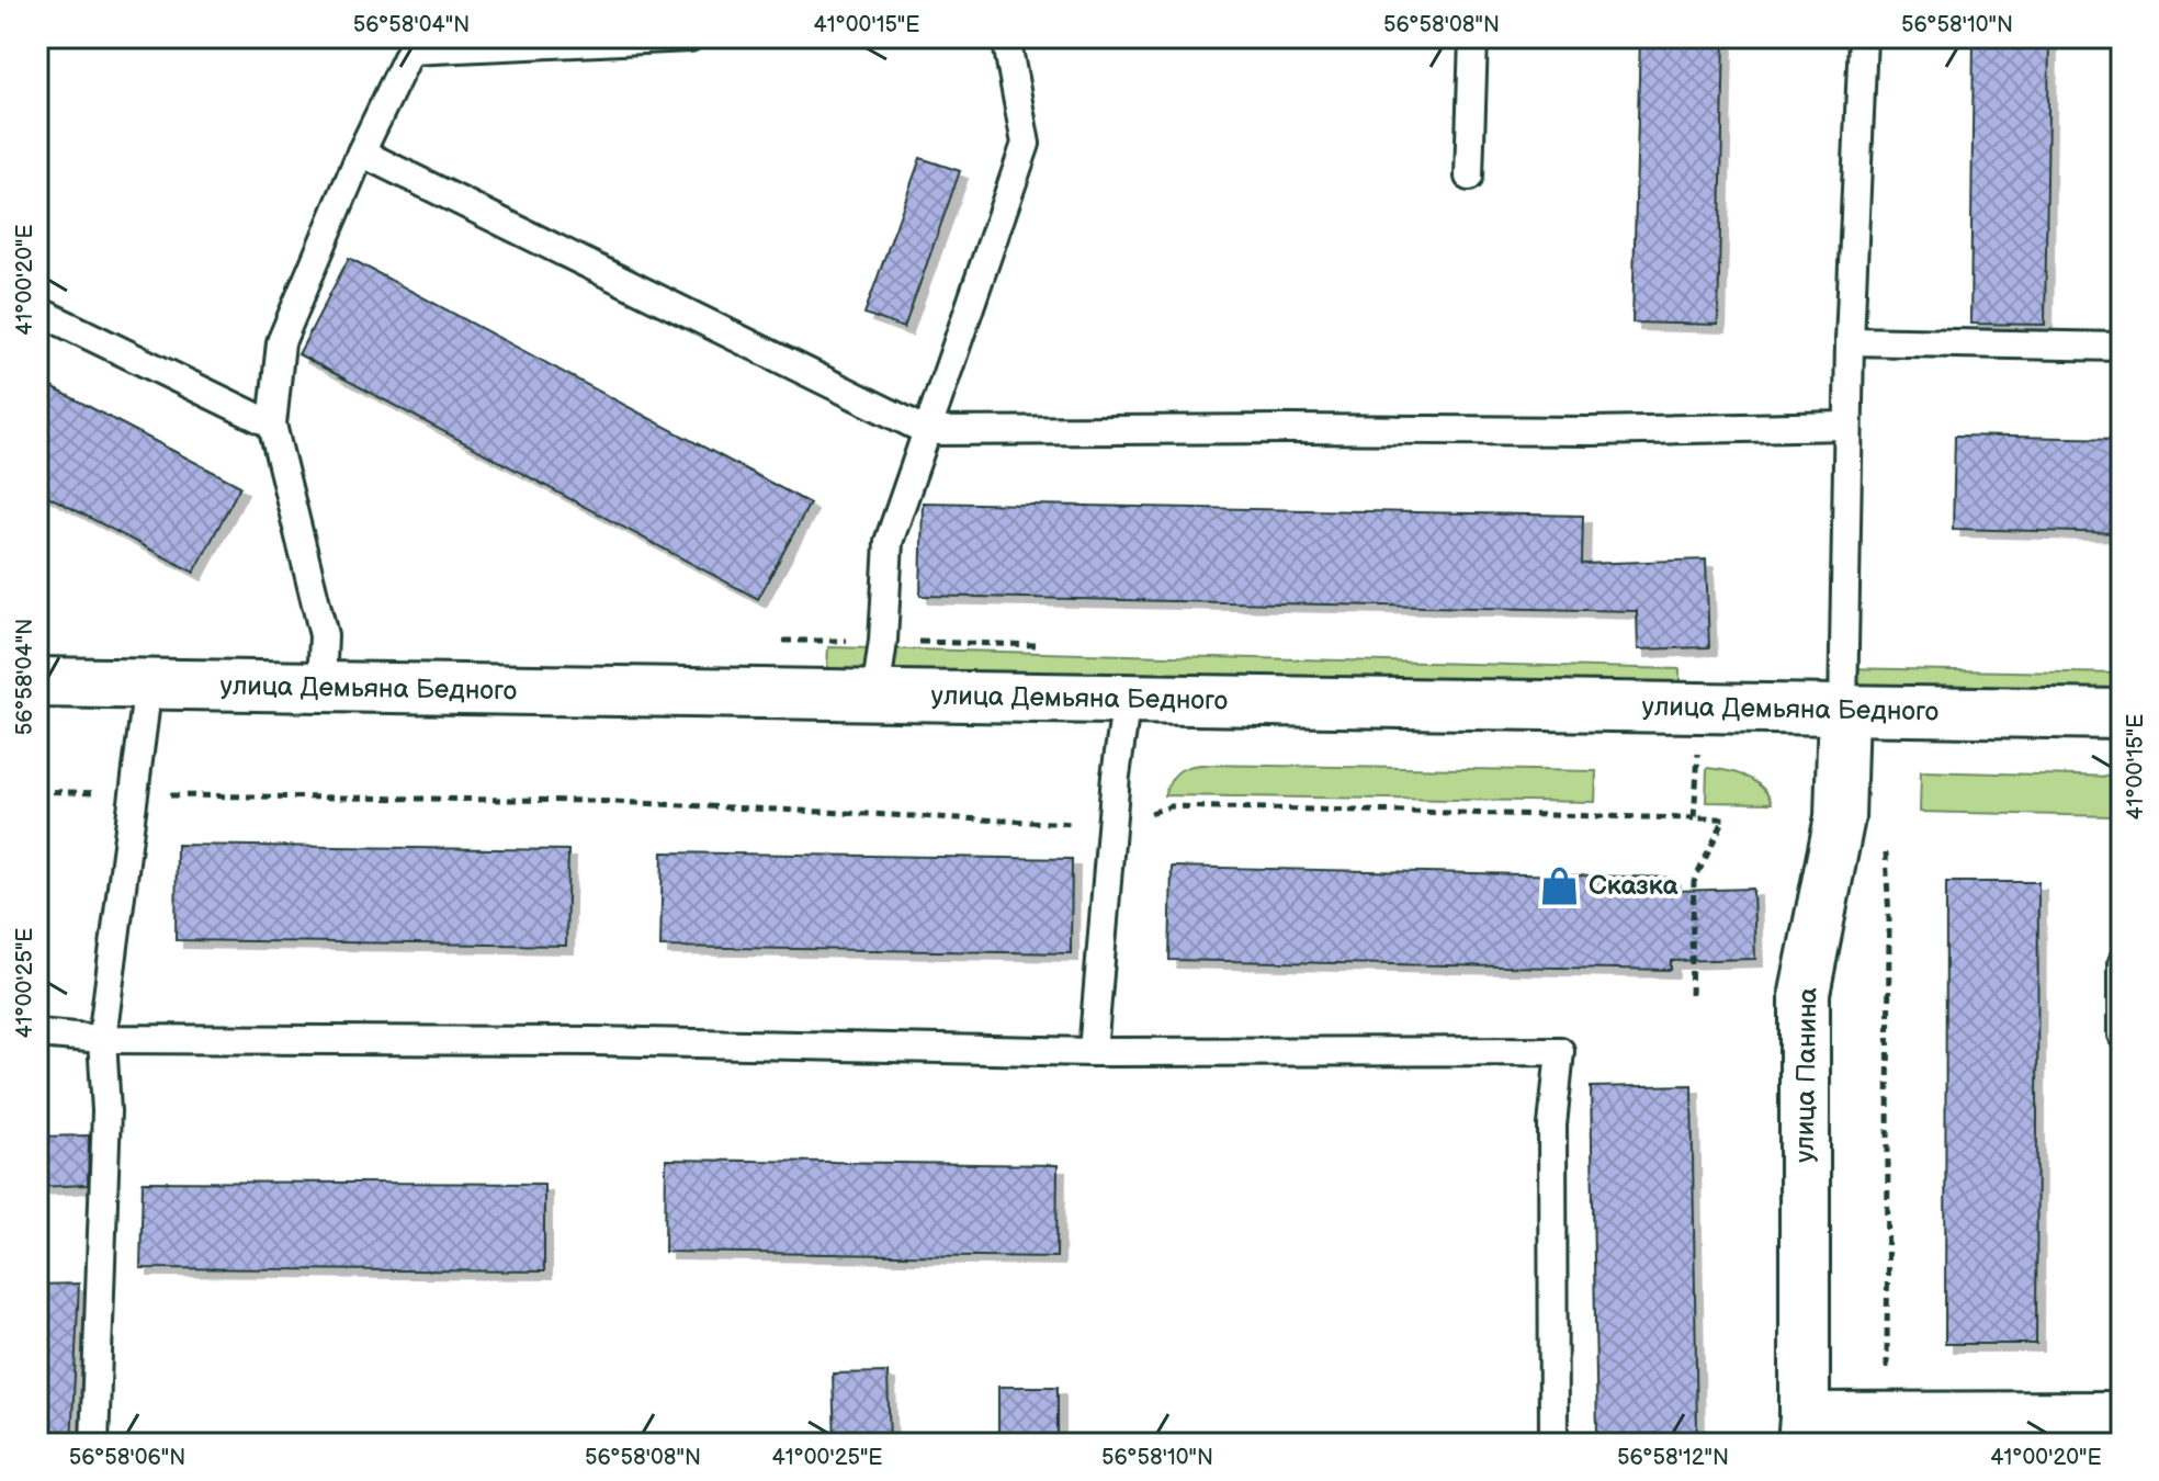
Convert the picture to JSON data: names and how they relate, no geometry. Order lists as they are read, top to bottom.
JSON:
{
  "streets": {
    "street": ["улица Демьяна Бедного", "улица Панина"]
  },
  "crossings": [
    ["улица Демьяна Бедного", "улица Панина"]
  ],
  "places": {
    "shop": ["Сказка"]
  },
  "coordinates": [
    "56°58'04\"N",
    "41°00'15\"E",
    "56°58'08\"N",
    "56°58'10\"N",
    "41°00'20\"E",
    "41°00'25\"E",
    "56°58'06\"N",
    "56°58'12\"N"
  ]
}
